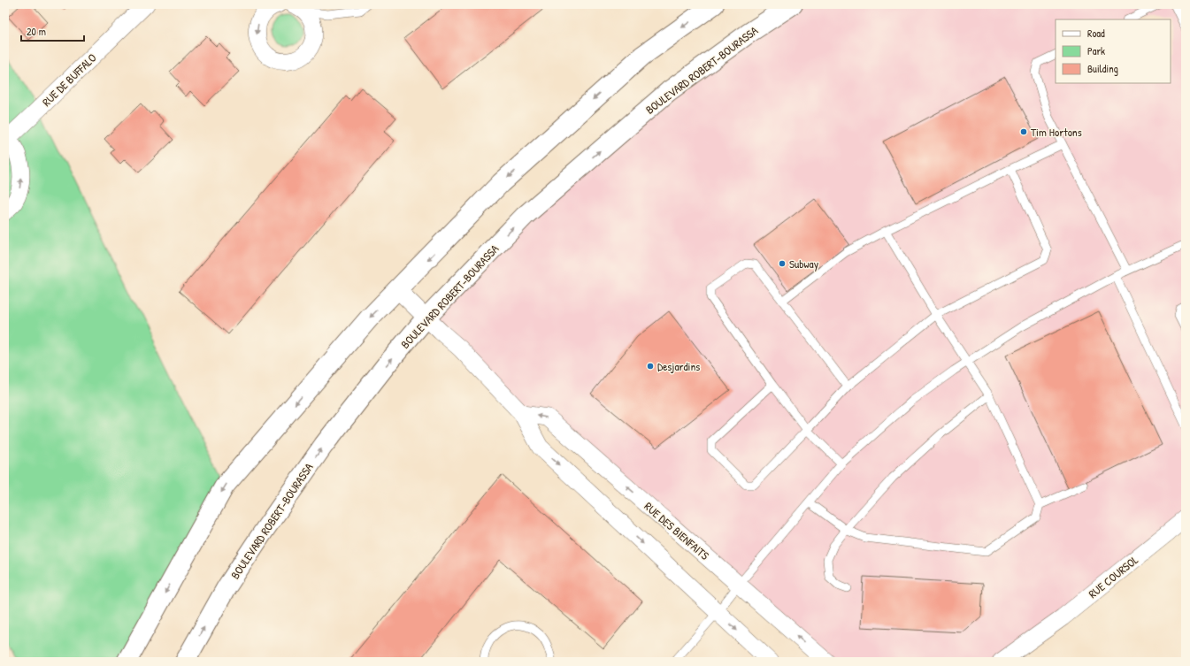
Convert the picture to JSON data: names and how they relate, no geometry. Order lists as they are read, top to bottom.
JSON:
{
  "streets": {
    "highway": ["BOULEVARD ROBERT-BOURASSA"],
    "street": ["RUE DE BUFFALO", "RUE DES BIENFAITS", "RUE COURSOL"]
  },
  "places": ["Tim Hortons", "Subway", "Desjardins"],
  "legend": ["Road", "Park", "Building"],
  "scale_bar": "20 m"
}
